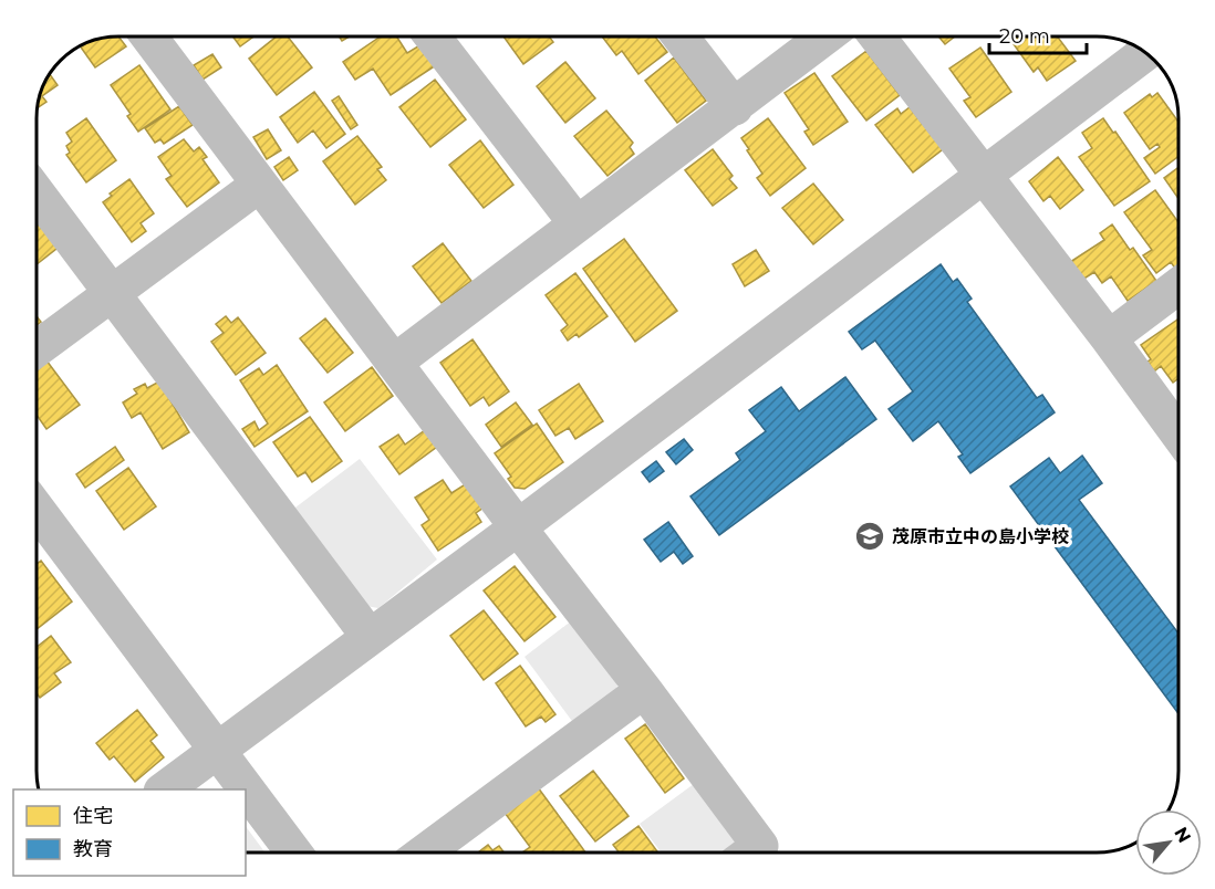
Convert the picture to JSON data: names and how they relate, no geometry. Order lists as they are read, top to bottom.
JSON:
{
  "places": {
    "school or university": ["茂原市立中の島小学校"]
  },
  "legend": ["住宅", "教育"],
  "scale_bar": "20 m",
  "north": "top right"
}
